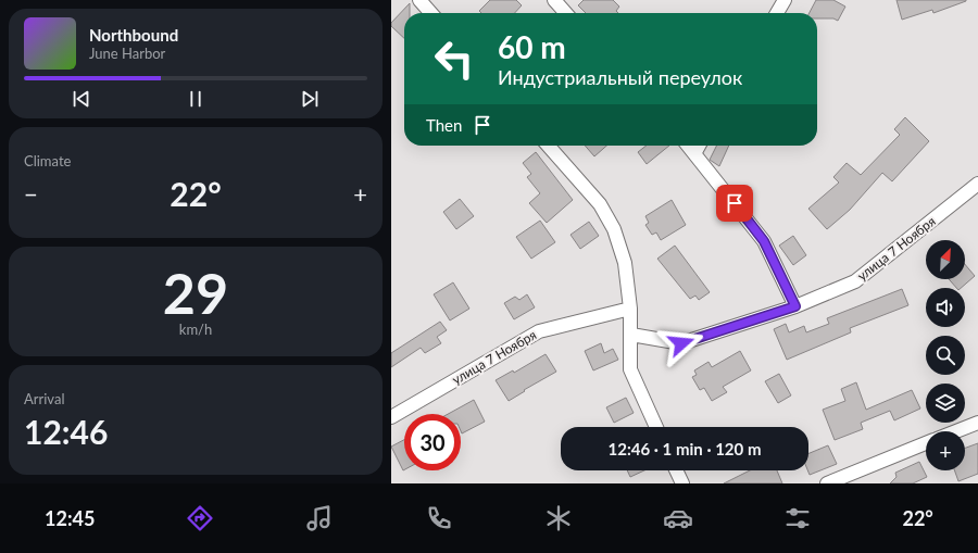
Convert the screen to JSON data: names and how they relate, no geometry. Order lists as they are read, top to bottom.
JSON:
{
  "streets": {
    "street": ["улица 7 Ноября"]
  },
  "north": "top right",
  "page": {
    "turn": ["60 m", "Индустриальный переулок"],
    "song": ["Northbound", "June Harbor"],
    "then": "Then",
    "tile": [
      "Climate",
      ["29", "km/h"],
      ["Arrival", "12:46"]
    ],
    "heat": ["−", "22°", "+"],
    "map_buttons": "+",
    "limit": "30",
    "trip": "12:46 · 1 min · 120 m",
    "tabs": ["12:45", "22°"]
  }
}
